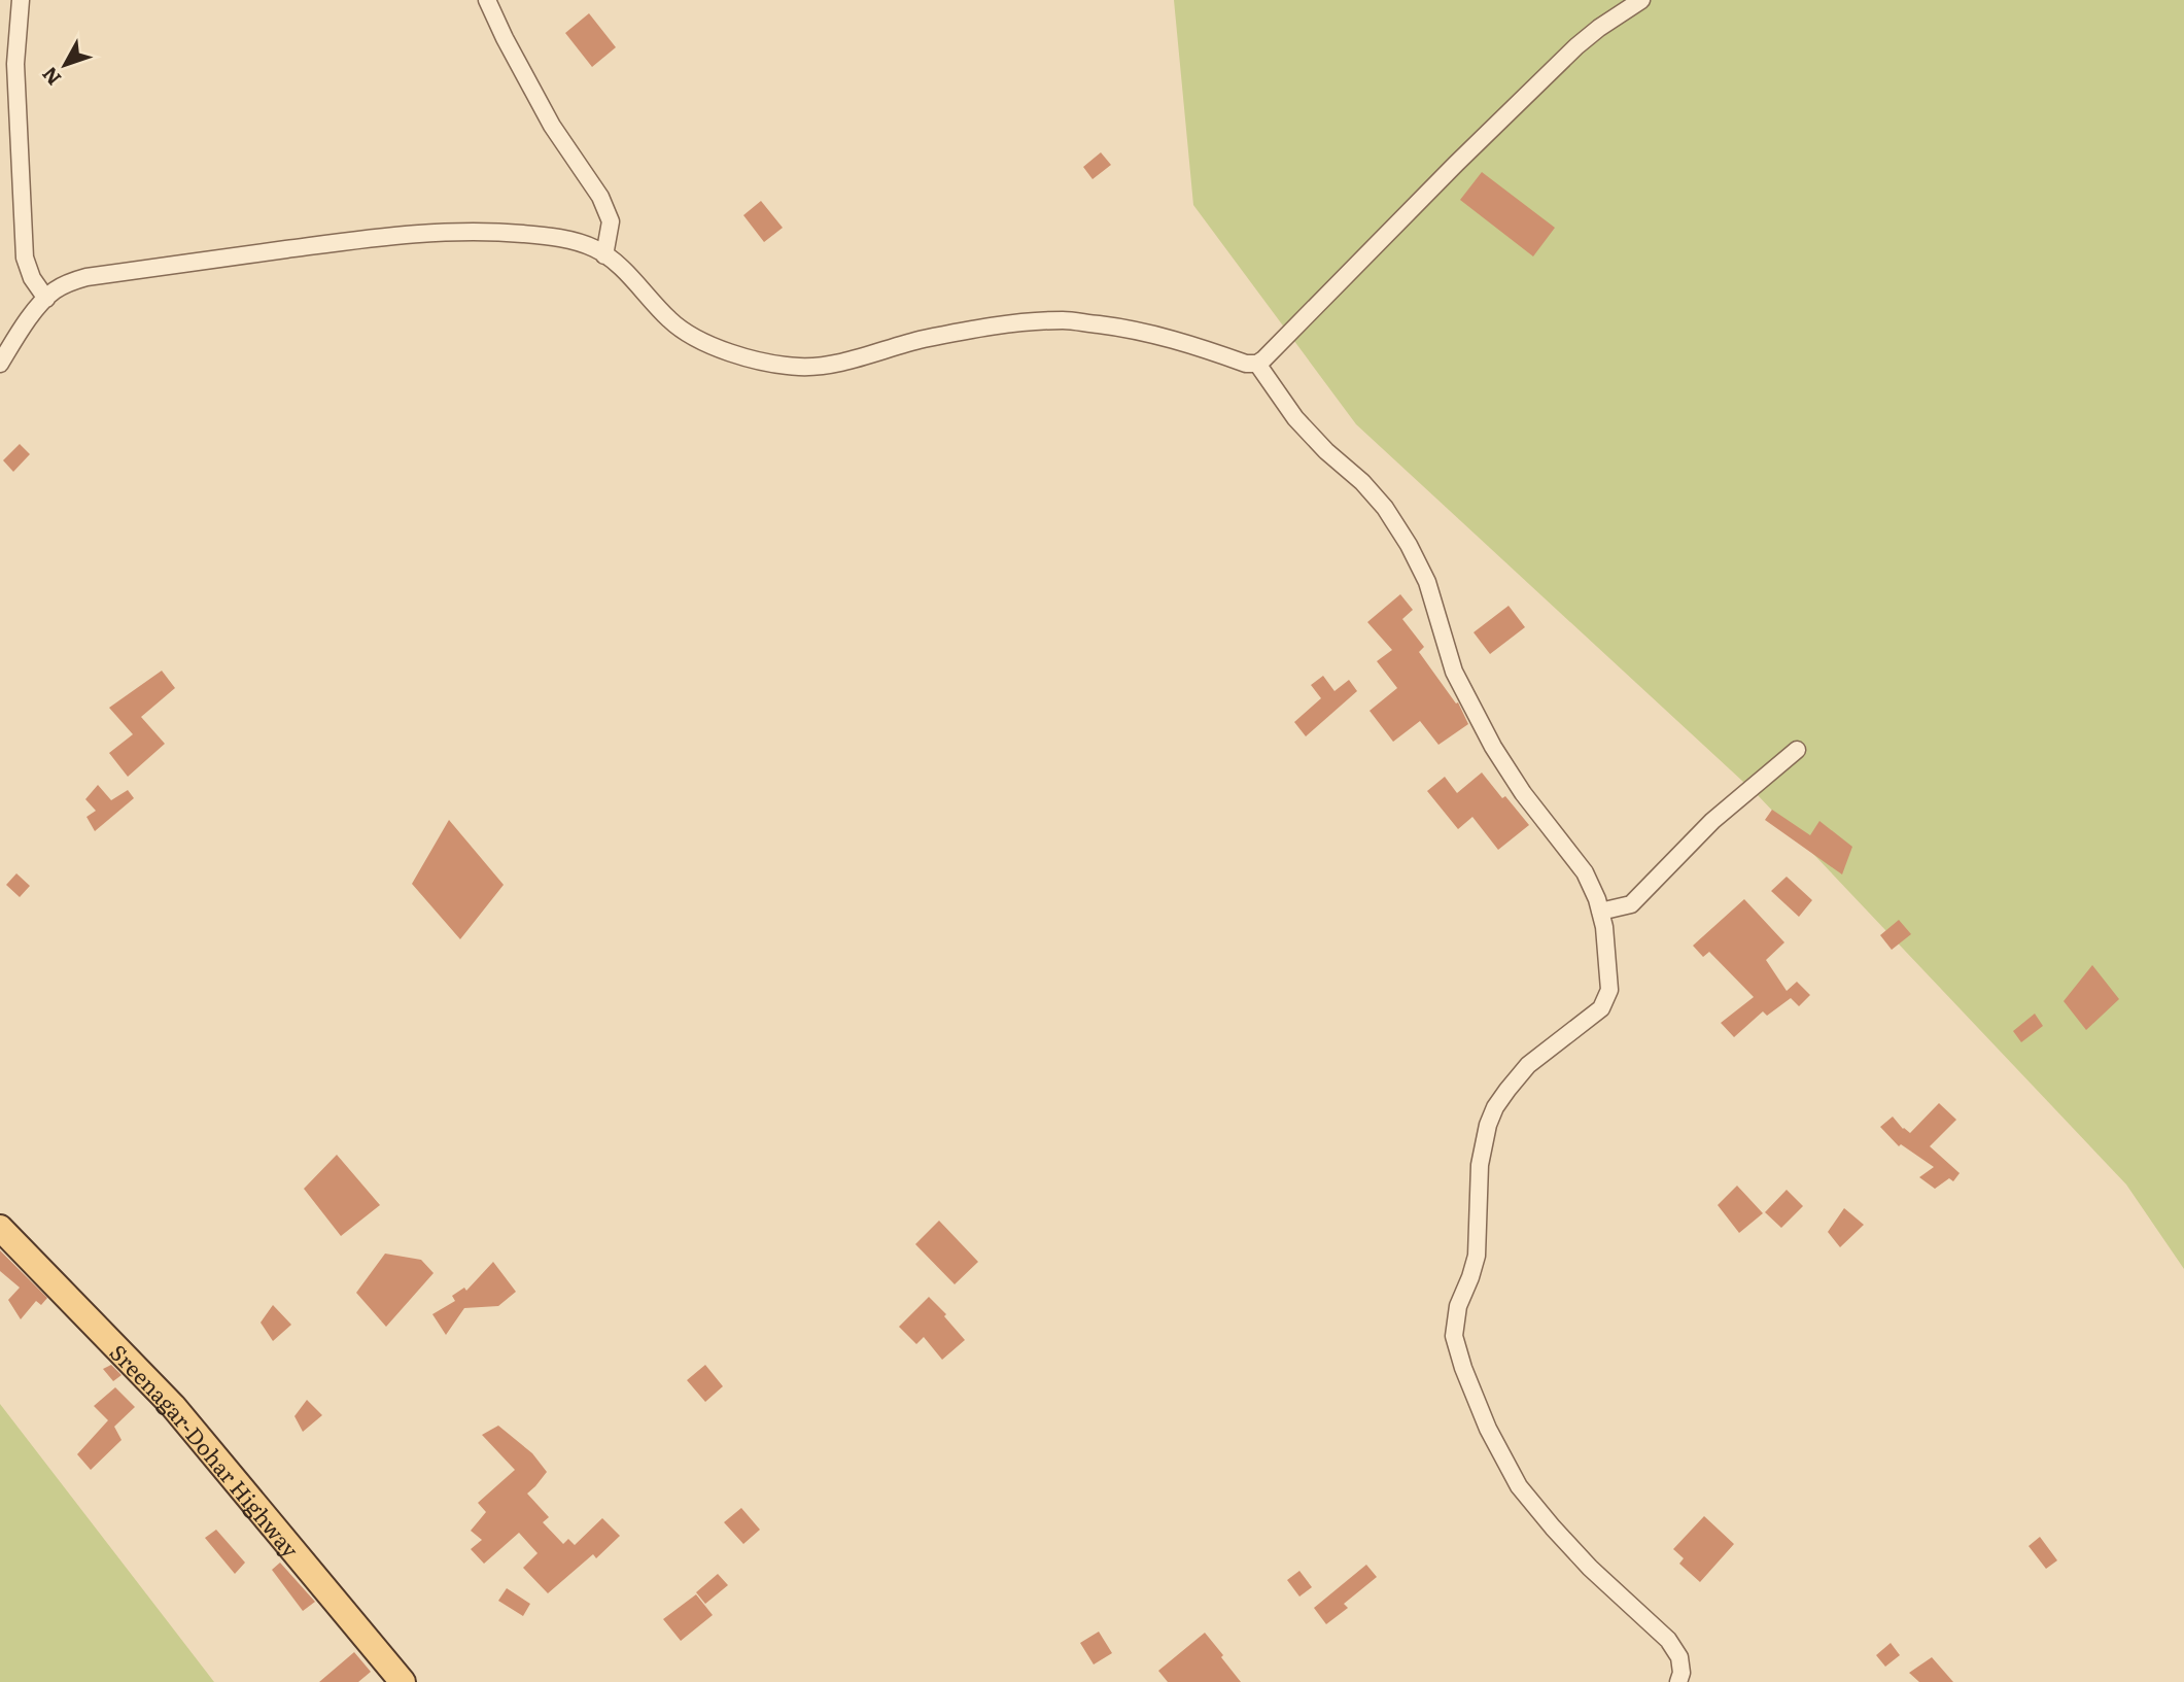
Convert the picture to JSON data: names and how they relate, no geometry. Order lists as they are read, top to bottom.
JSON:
{
  "streets": {
    "main road": ["Sreenagar-Dohar Highway"]
  },
  "north": "bottom left"
}
